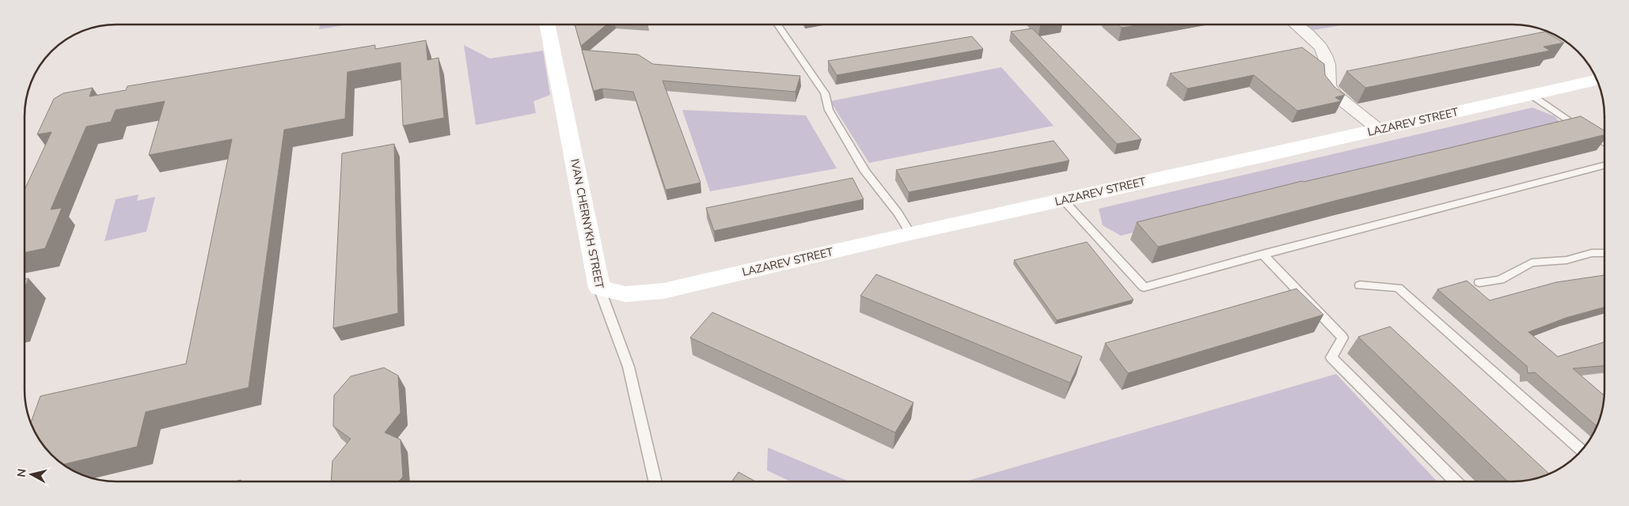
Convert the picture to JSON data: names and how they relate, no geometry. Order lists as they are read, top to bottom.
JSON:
{
  "streets": {
    "street": ["LAZAREV STREET", "IVAN CHERNYKH STREET"]
  },
  "crossings": [
    ["LAZAREV STREET", "IVAN CHERNYKH STREET"]
  ],
  "north": "left"
}
